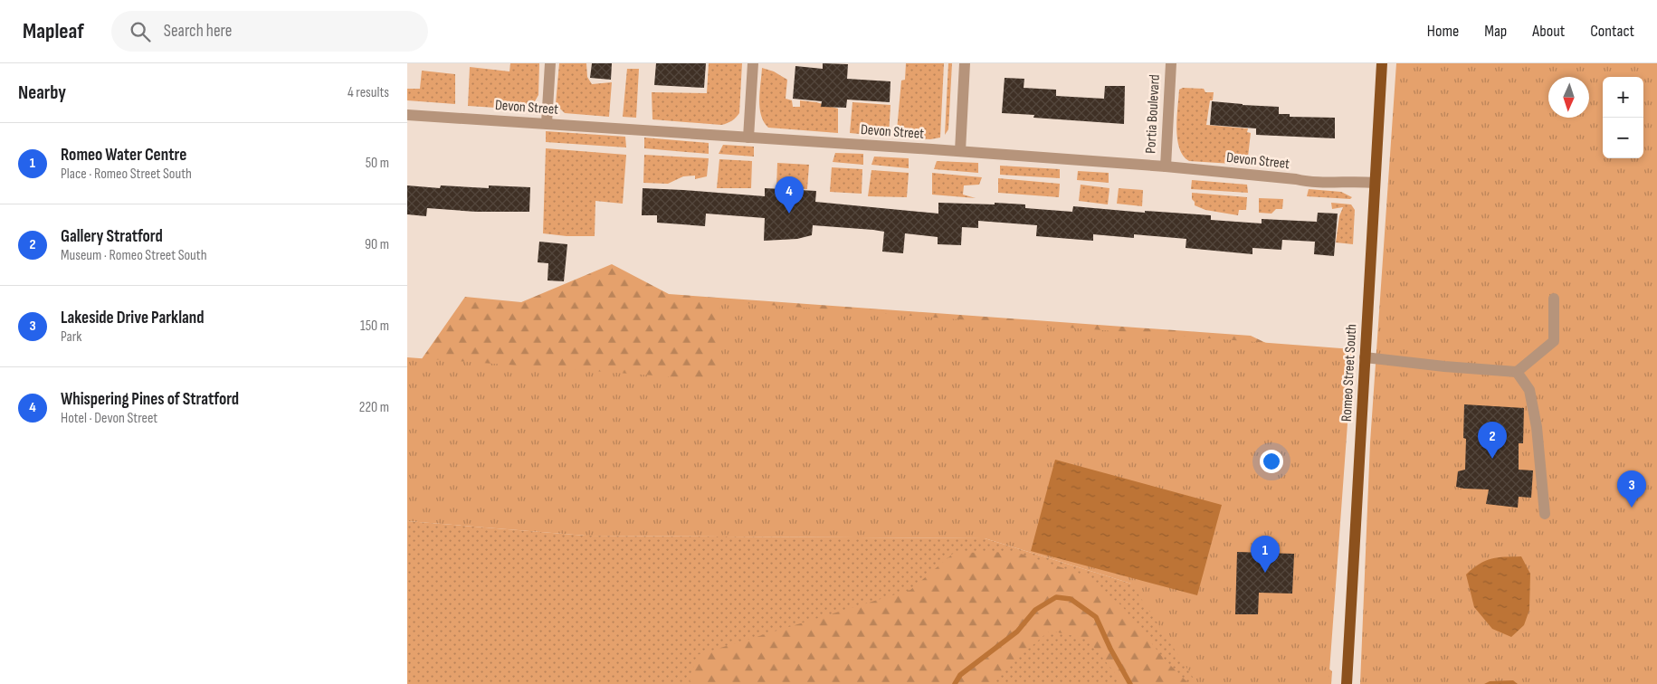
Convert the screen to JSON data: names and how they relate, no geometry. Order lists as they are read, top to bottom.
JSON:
{
  "streets": {
    "main road": ["Romeo Street South"],
    "street": ["Devon Street", "Portia Boulevard"]
  },
  "crossings": [
    ["Devon Street", "Portia Boulevard"],
    ["Devon Street", "Romeo Street South"]
  ],
  "north": "bottom",
  "page": {
    "header": "Mapleaf",
    "search": "Search here",
    "nav": [
      "Home",
      "Map",
      "About",
      "Contact"
    ],
    "heading": ["Nearby", "4 results"],
    "map_buttons": ["+", "−"],
    "list": [
      {
        "mark": "1",
        "name": "Romeo Water Centre",
        "note": "Place · Romeo Street South",
        "value": "50 m"
      },
      {
        "mark": "2",
        "name": "Gallery Stratford",
        "note": "Museum · Romeo Street South",
        "value": "90 m"
      },
      {
        "mark": "3",
        "name": "Lakeside Drive Parkland",
        "note": "Park",
        "value": "150 m"
      },
      {
        "mark": "4",
        "name": "Whispering Pines of Stratford",
        "note": "Hotel · Devon Street",
        "value": "220 m"
      }
    ],
    "pins": [
      "4",
      "2",
      "3",
      "1"
    ]
  }
}
